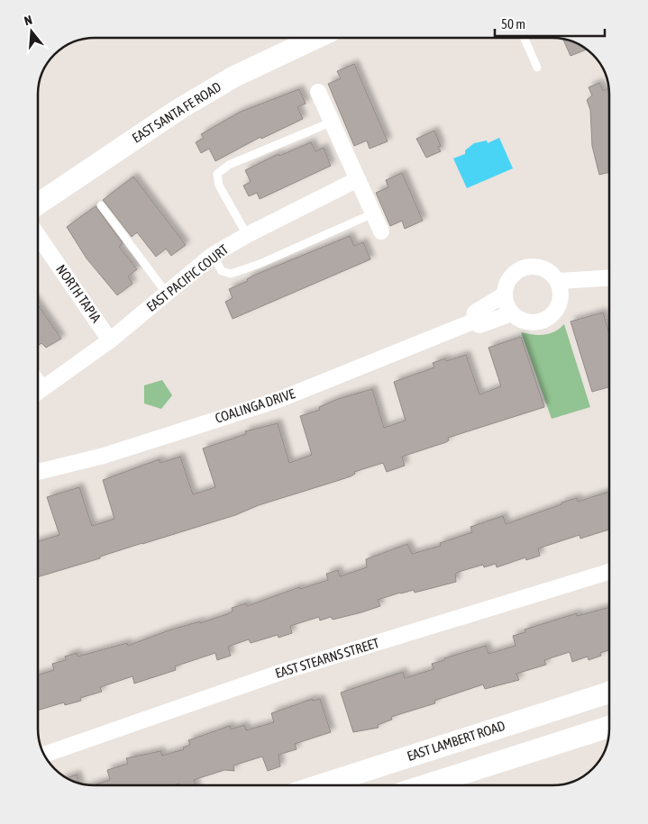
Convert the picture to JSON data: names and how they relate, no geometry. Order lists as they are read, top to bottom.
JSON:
{
  "streets": {
    "main road": ["EAST SANTA FE ROAD", "EAST LAMBERT ROAD"],
    "street": [
      "EAST PACIFIC COURT",
      "NORTH TAPIA",
      "COALINGA DRIVE",
      "EAST STEARNS STREET"
    ]
  },
  "crossings": [
    ["EAST PACIFIC COURT", "NORTH TAPIA"]
  ],
  "scale_bar": "50 m",
  "north": "top"
}
